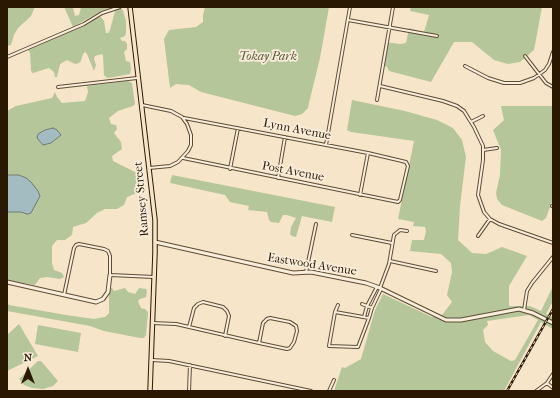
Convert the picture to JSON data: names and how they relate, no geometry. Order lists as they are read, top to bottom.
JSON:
{
  "streets": {
    "main road": ["Ramsey Street"],
    "street": ["Lynn Avenue", "Post Avenue", "Eastwood Avenue"]
  },
  "crossings": [
    ["Lynn Avenue", "Post Avenue"],
    ["Lynn Avenue", "Ramsey Street"],
    ["Ramsey Street", "Eastwood Avenue"]
  ],
  "parks": ["Tokay Park"],
  "north": "top"
}
